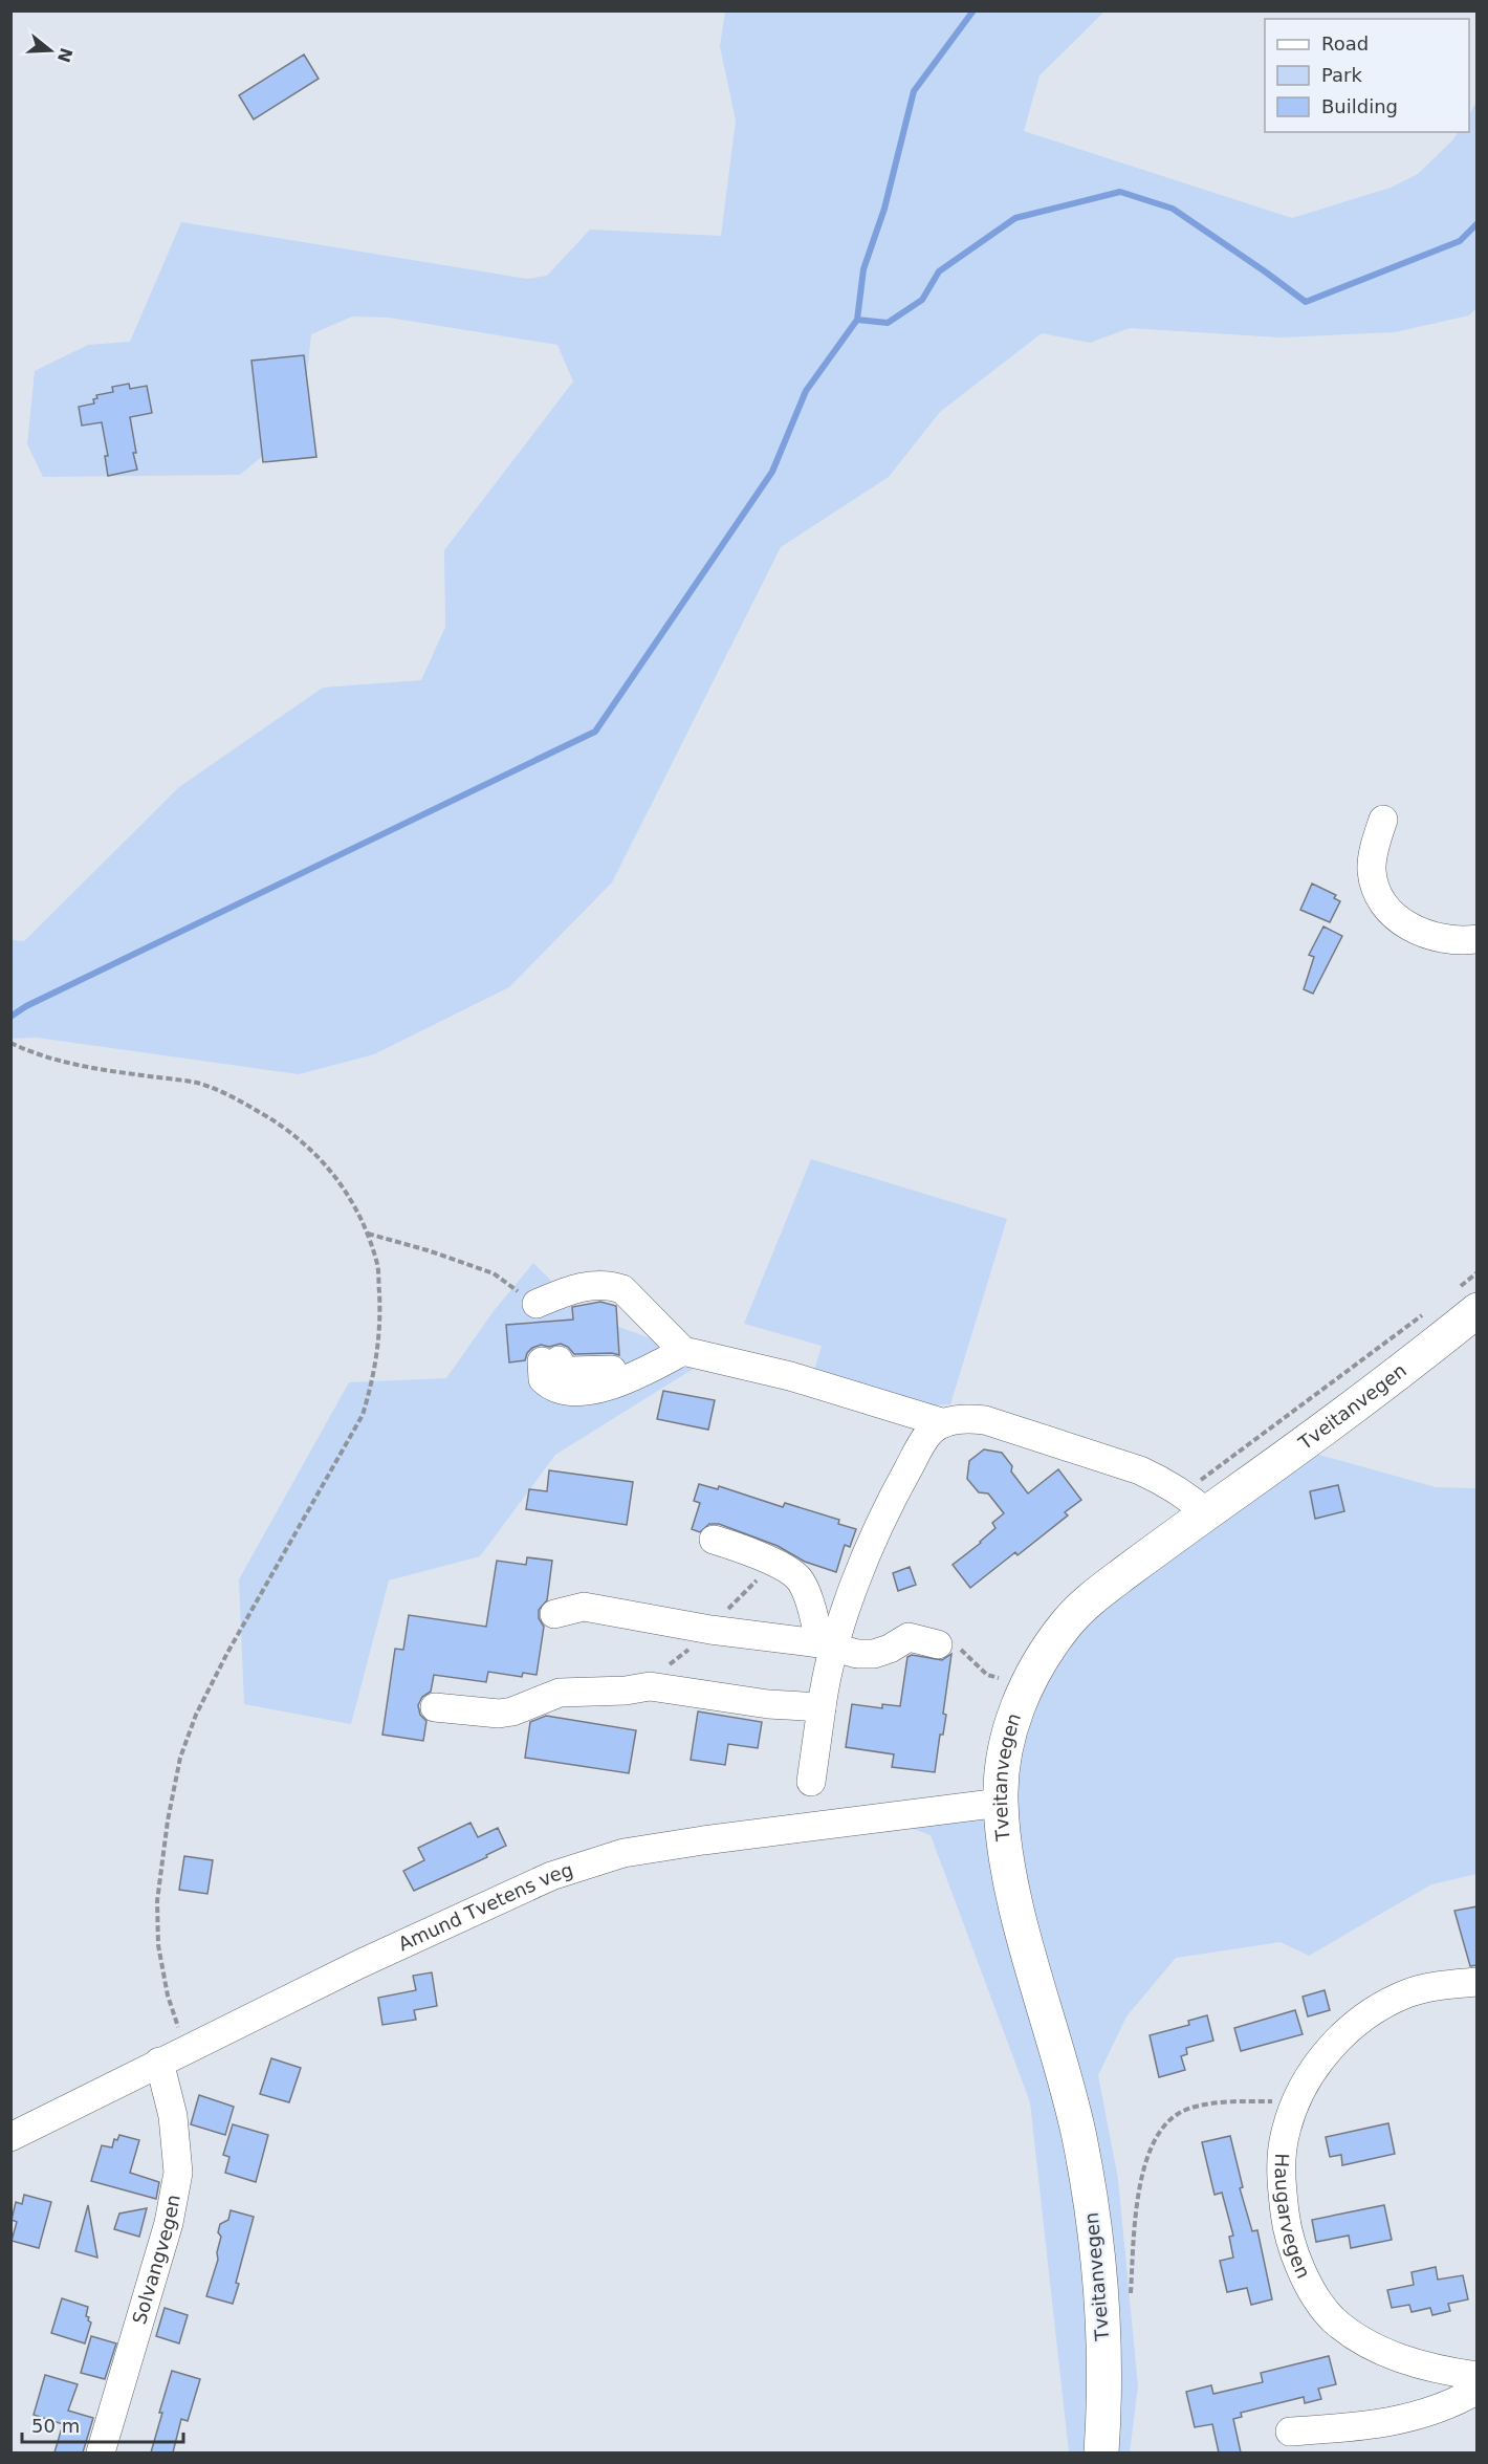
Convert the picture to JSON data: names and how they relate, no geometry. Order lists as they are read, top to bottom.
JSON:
{
  "streets": {
    "main road": ["Tveitanvegen"],
    "street": ["Amund Tvetens veg", "Haugarvegen", "Solvangvegen"]
  },
  "crossings": [
    ["Tveitanvegen", "Amund Tvetens veg"],
    ["Amund Tvetens veg", "Solvangvegen"]
  ],
  "legend": ["Road", "Park", "Building"],
  "scale_bar": "50 m",
  "north": "right"
}
